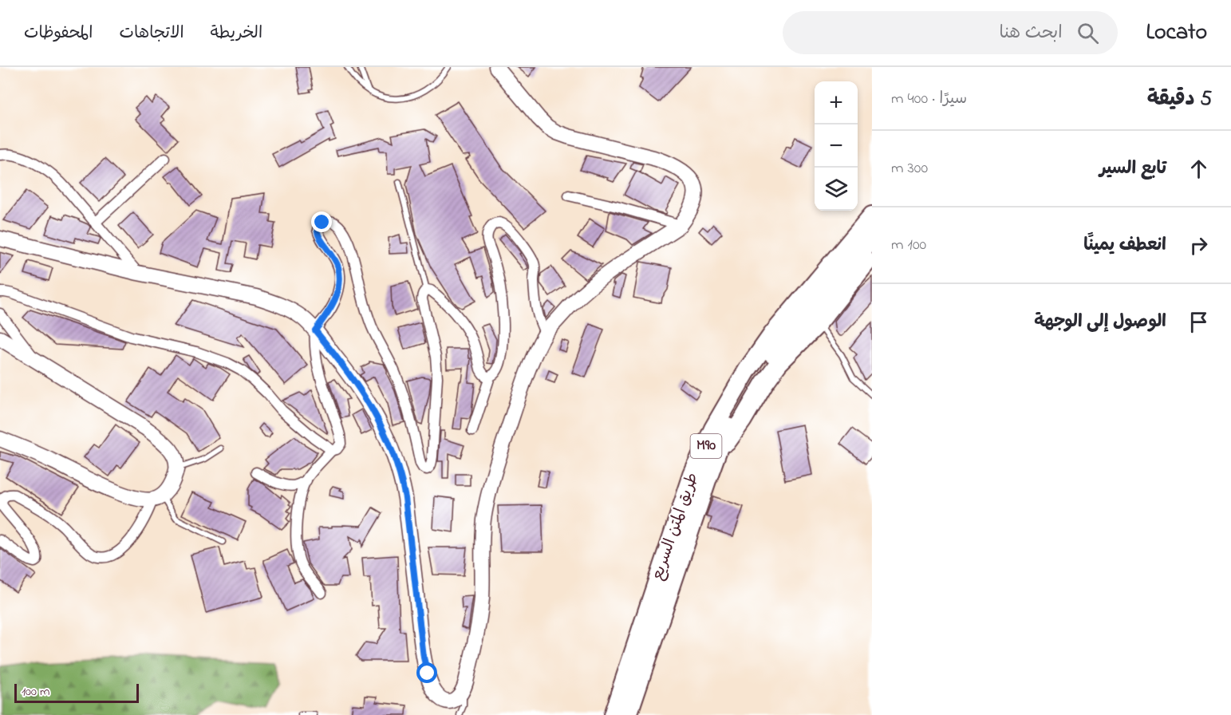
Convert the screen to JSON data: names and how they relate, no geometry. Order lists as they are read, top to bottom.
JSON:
{
  "streets": {
    "highway": ["M90", "طريق المتن السريع"]
  },
  "scale_bar": "100 m",
  "page": {
    "header": "Locato",
    "search": "ابحث هنا",
    "nav": ["الخريطة", "الاتجاهات", "المحفوظات"],
    "heading": ["5 دقيقة", "سيرًا · 400 m"],
    "map_buttons": ["+", "−"],
    "list": [
      ["تابع السير", "300 m"],
      ["انعطف يمينًا", "100 m"],
      "الوصول إلى الوجهة"
    ],
    "scale": "100 m"
  }
}
